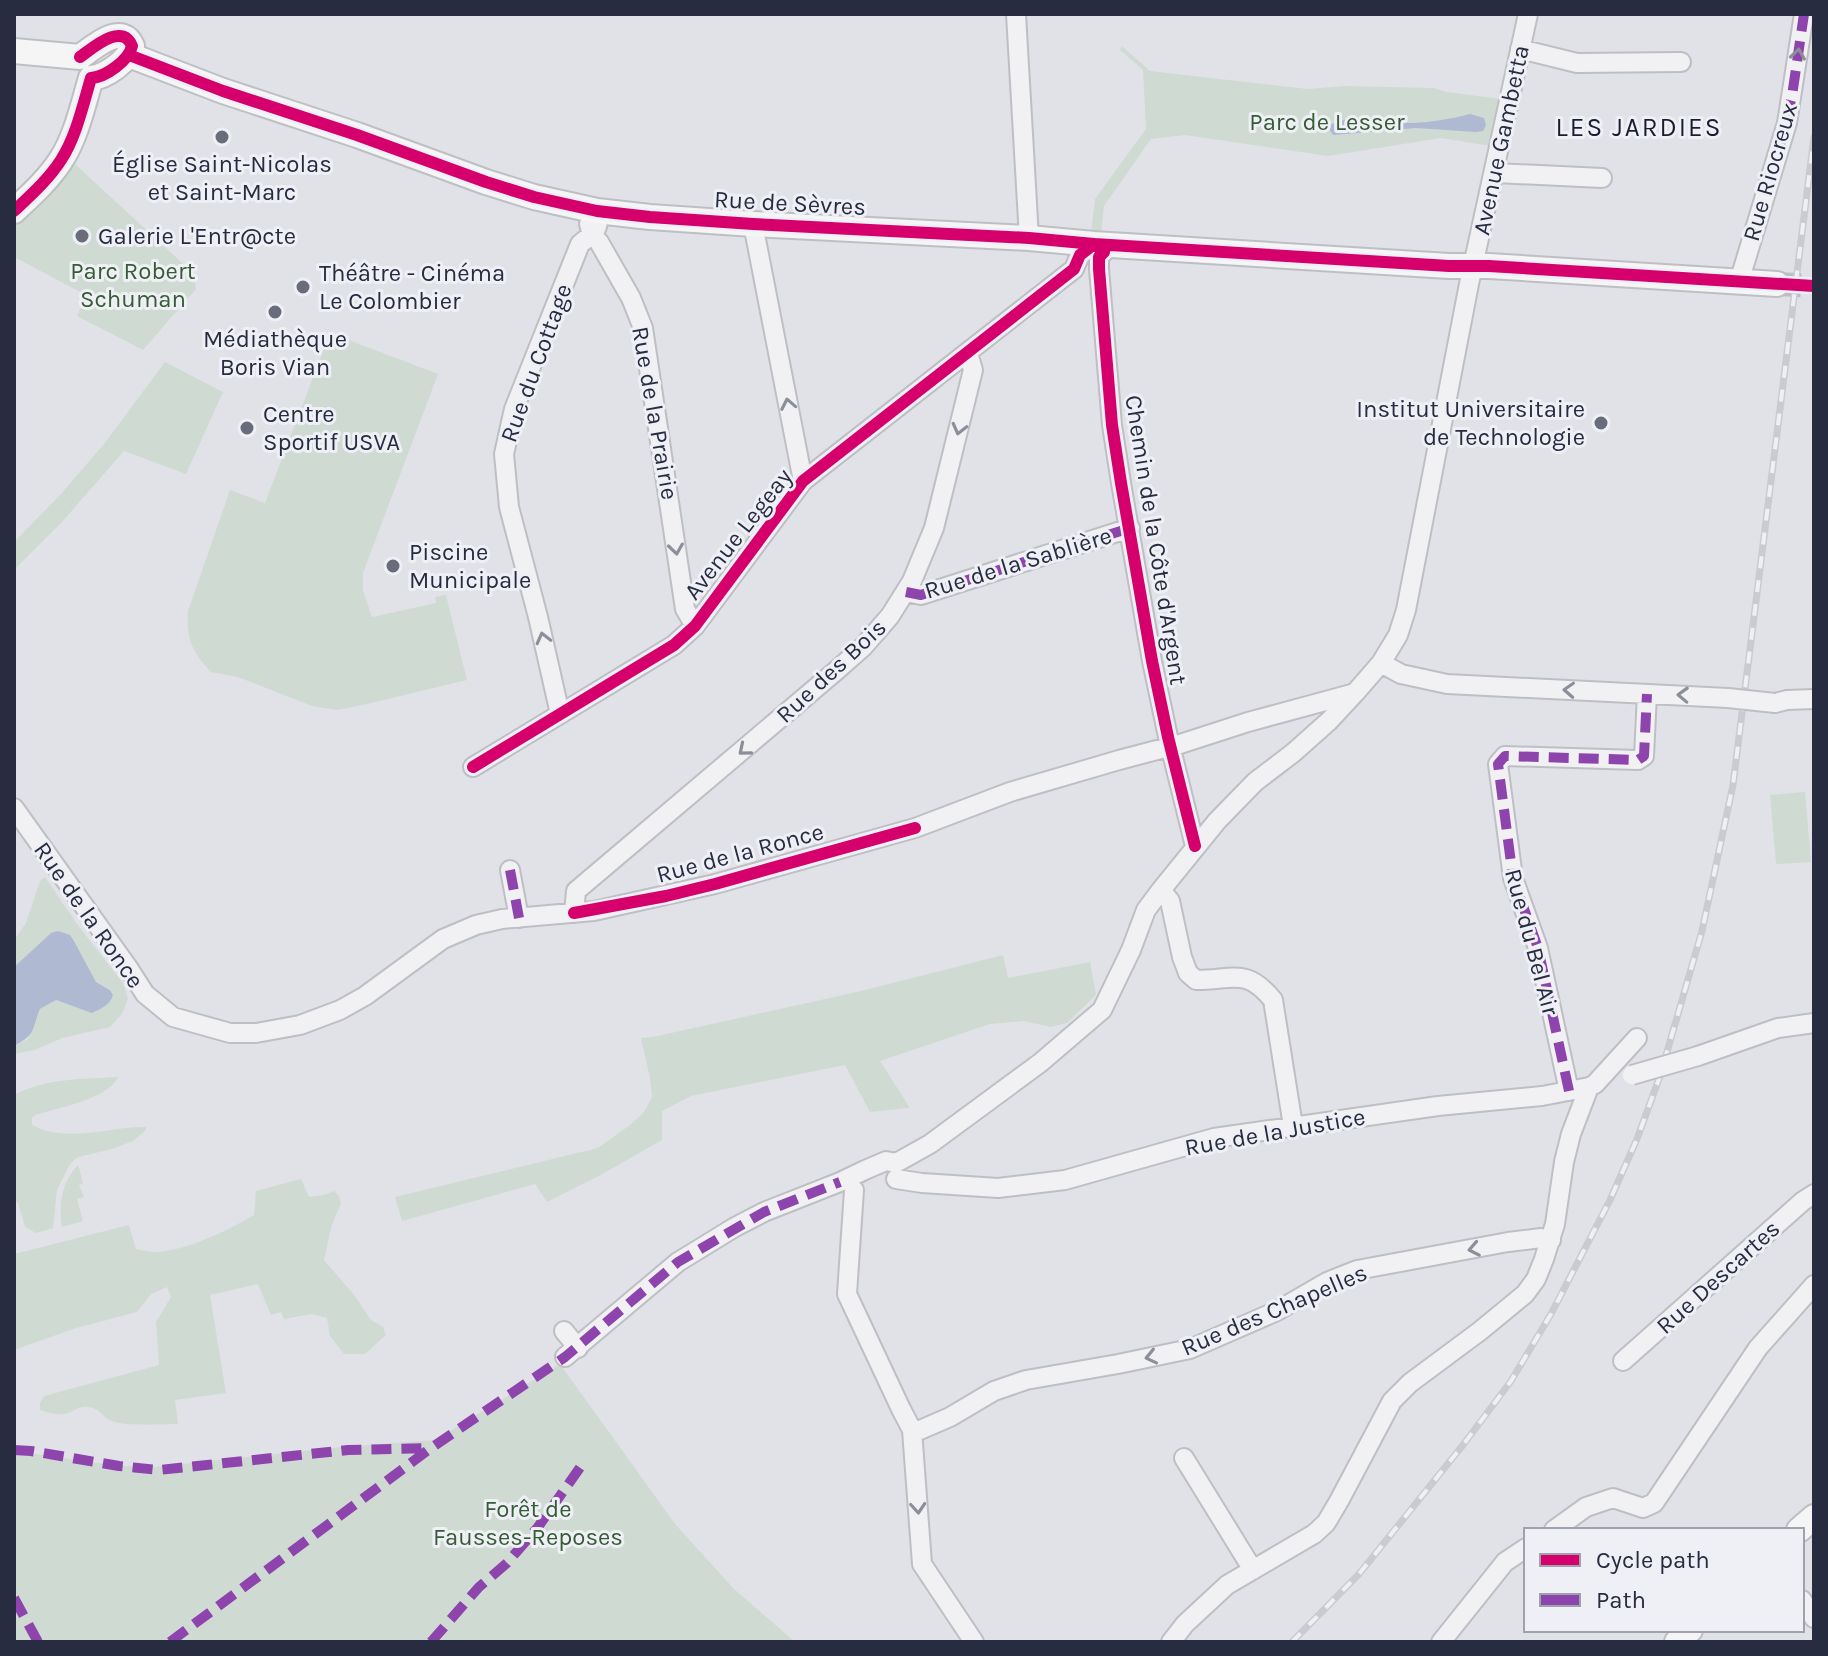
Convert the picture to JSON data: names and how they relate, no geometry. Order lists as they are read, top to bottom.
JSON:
{
  "streets": {
    "main road": ["Rue de Sèvres"],
    "street": [
      "Avenue Gambetta",
      "Rue Riocreux",
      "Rue du Cottage",
      "Rue de la Prairie",
      "Avenue Legeay",
      "Chemin de la Côte d'Argent",
      "Rue de la Sablière",
      "Rue des Bois",
      "Rue de la Ronce",
      "Rue du Bel Air",
      "Rue de la Justice",
      "Rue Descartes",
      "Rue des Chapelles"
    ]
  },
  "crossings": [
    ["Avenue Gambetta", "Rue de Sèvres"],
    ["Avenue Gambetta", "Chemin de la Côte d'Argent"],
    ["Avenue Gambetta", "Rue de la Ronce"],
    ["Avenue Gambetta", "Rue de la Justice"],
    ["Rue Riocreux", "Rue de Sèvres"],
    ["Rue de Sèvres", "Rue du Cottage"],
    ["Rue de Sèvres", "Rue de la Prairie"],
    ["Rue de Sèvres", "Avenue Legeay"],
    ["Rue de Sèvres", "Chemin de la Côte d'Argent"],
    ["Rue du Cottage", "Rue de la Prairie"],
    ["Rue du Cottage", "Avenue Legeay"],
    ["Rue de la Prairie", "Avenue Legeay"],
    ["Avenue Legeay", "Chemin de la Côte d'Argent"],
    ["Avenue Legeay", "Rue des Bois"],
    ["Chemin de la Côte d'Argent", "Rue de la Sablière"],
    ["Chemin de la Côte d'Argent", "Rue de la Ronce"],
    ["Rue de la Sablière", "Rue des Bois"],
    ["Rue des Bois", "Rue de la Ronce"],
    ["Rue du Bel Air", "Rue de la Justice"]
  ],
  "one_way": [
    "Rue Riocreux",
    "Rue du Cottage",
    "Rue des Bois",
    "Rue des Chapelles"
  ],
  "districts": ["LES JARDIES"],
  "parks": ["Parc de Lesser", "Parc Robert Schuman", "Forêt de Fausses-Reposes"],
  "places": [
    "Église Saint-Nicolas et Saint-Marc",
    "Galerie L'Entr@cte",
    "Théâtre - Cinéma Le Colombier",
    "Médiathèque Boris Vian",
    "Institut Universitaire de Technologie",
    "Centre Sportif USVA",
    "Piscine Municipale"
  ],
  "legend": ["Cycle path", "Path"]
}
